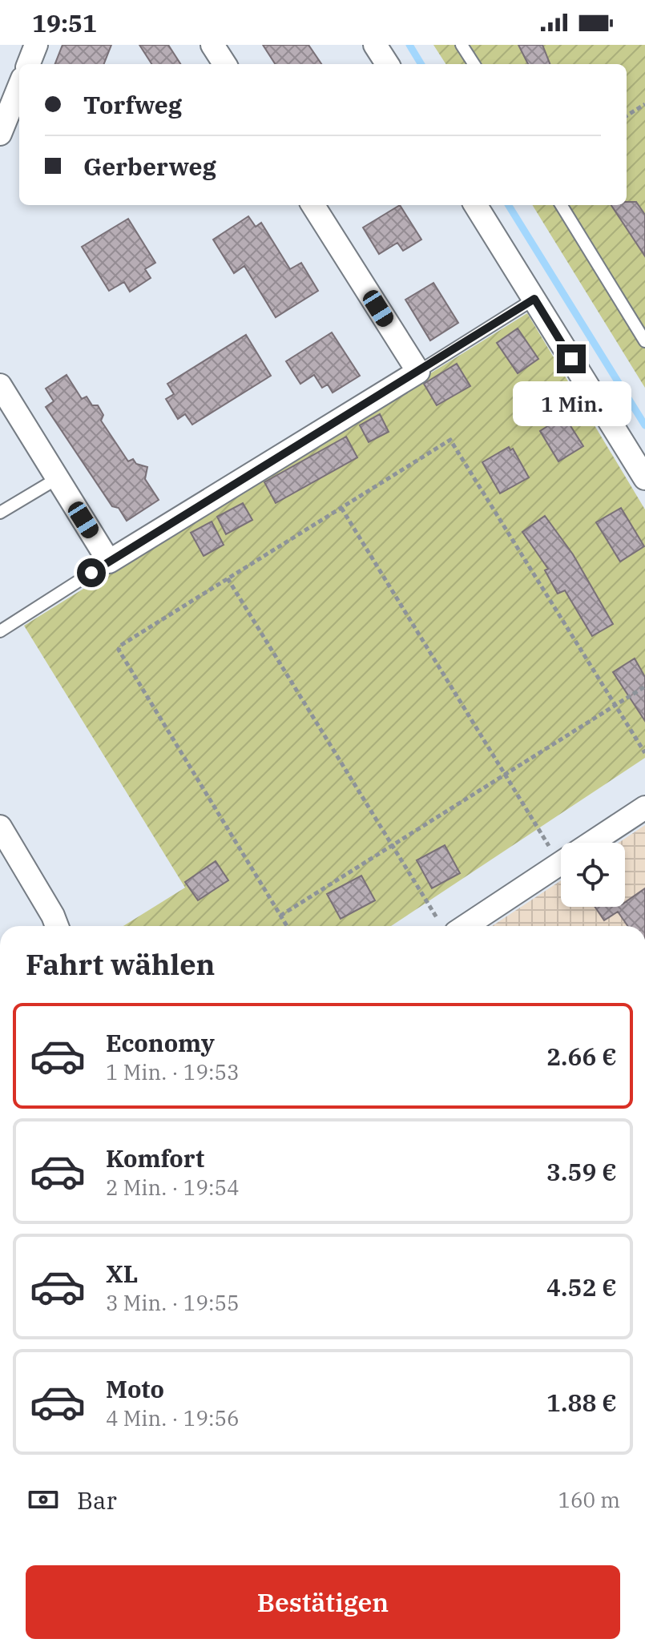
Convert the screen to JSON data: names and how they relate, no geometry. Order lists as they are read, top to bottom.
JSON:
{
  "page": {
    "status": "19:51",
    "banner": ["Torfweg", "Gerberweg"],
    "bubble": "1 Min.",
    "heading": "Fahrt wählen",
    "list": [
      {
        "name": "Economy",
        "note": "1 Min. · 19:53",
        "value": "2.66 €"
      },
      {
        "name": "Komfort",
        "note": "2 Min. · 19:54",
        "value": "3.59 €"
      },
      {
        "name": "XL",
        "note": "3 Min. · 19:55",
        "value": "4.52 €"
      },
      {
        "name": "Moto",
        "note": "4 Min. · 19:56",
        "value": "1.88 €"
      }
    ],
    "pay": ["Bar", "160 m"],
    "buttons": "Bestätigen"
  }
}
